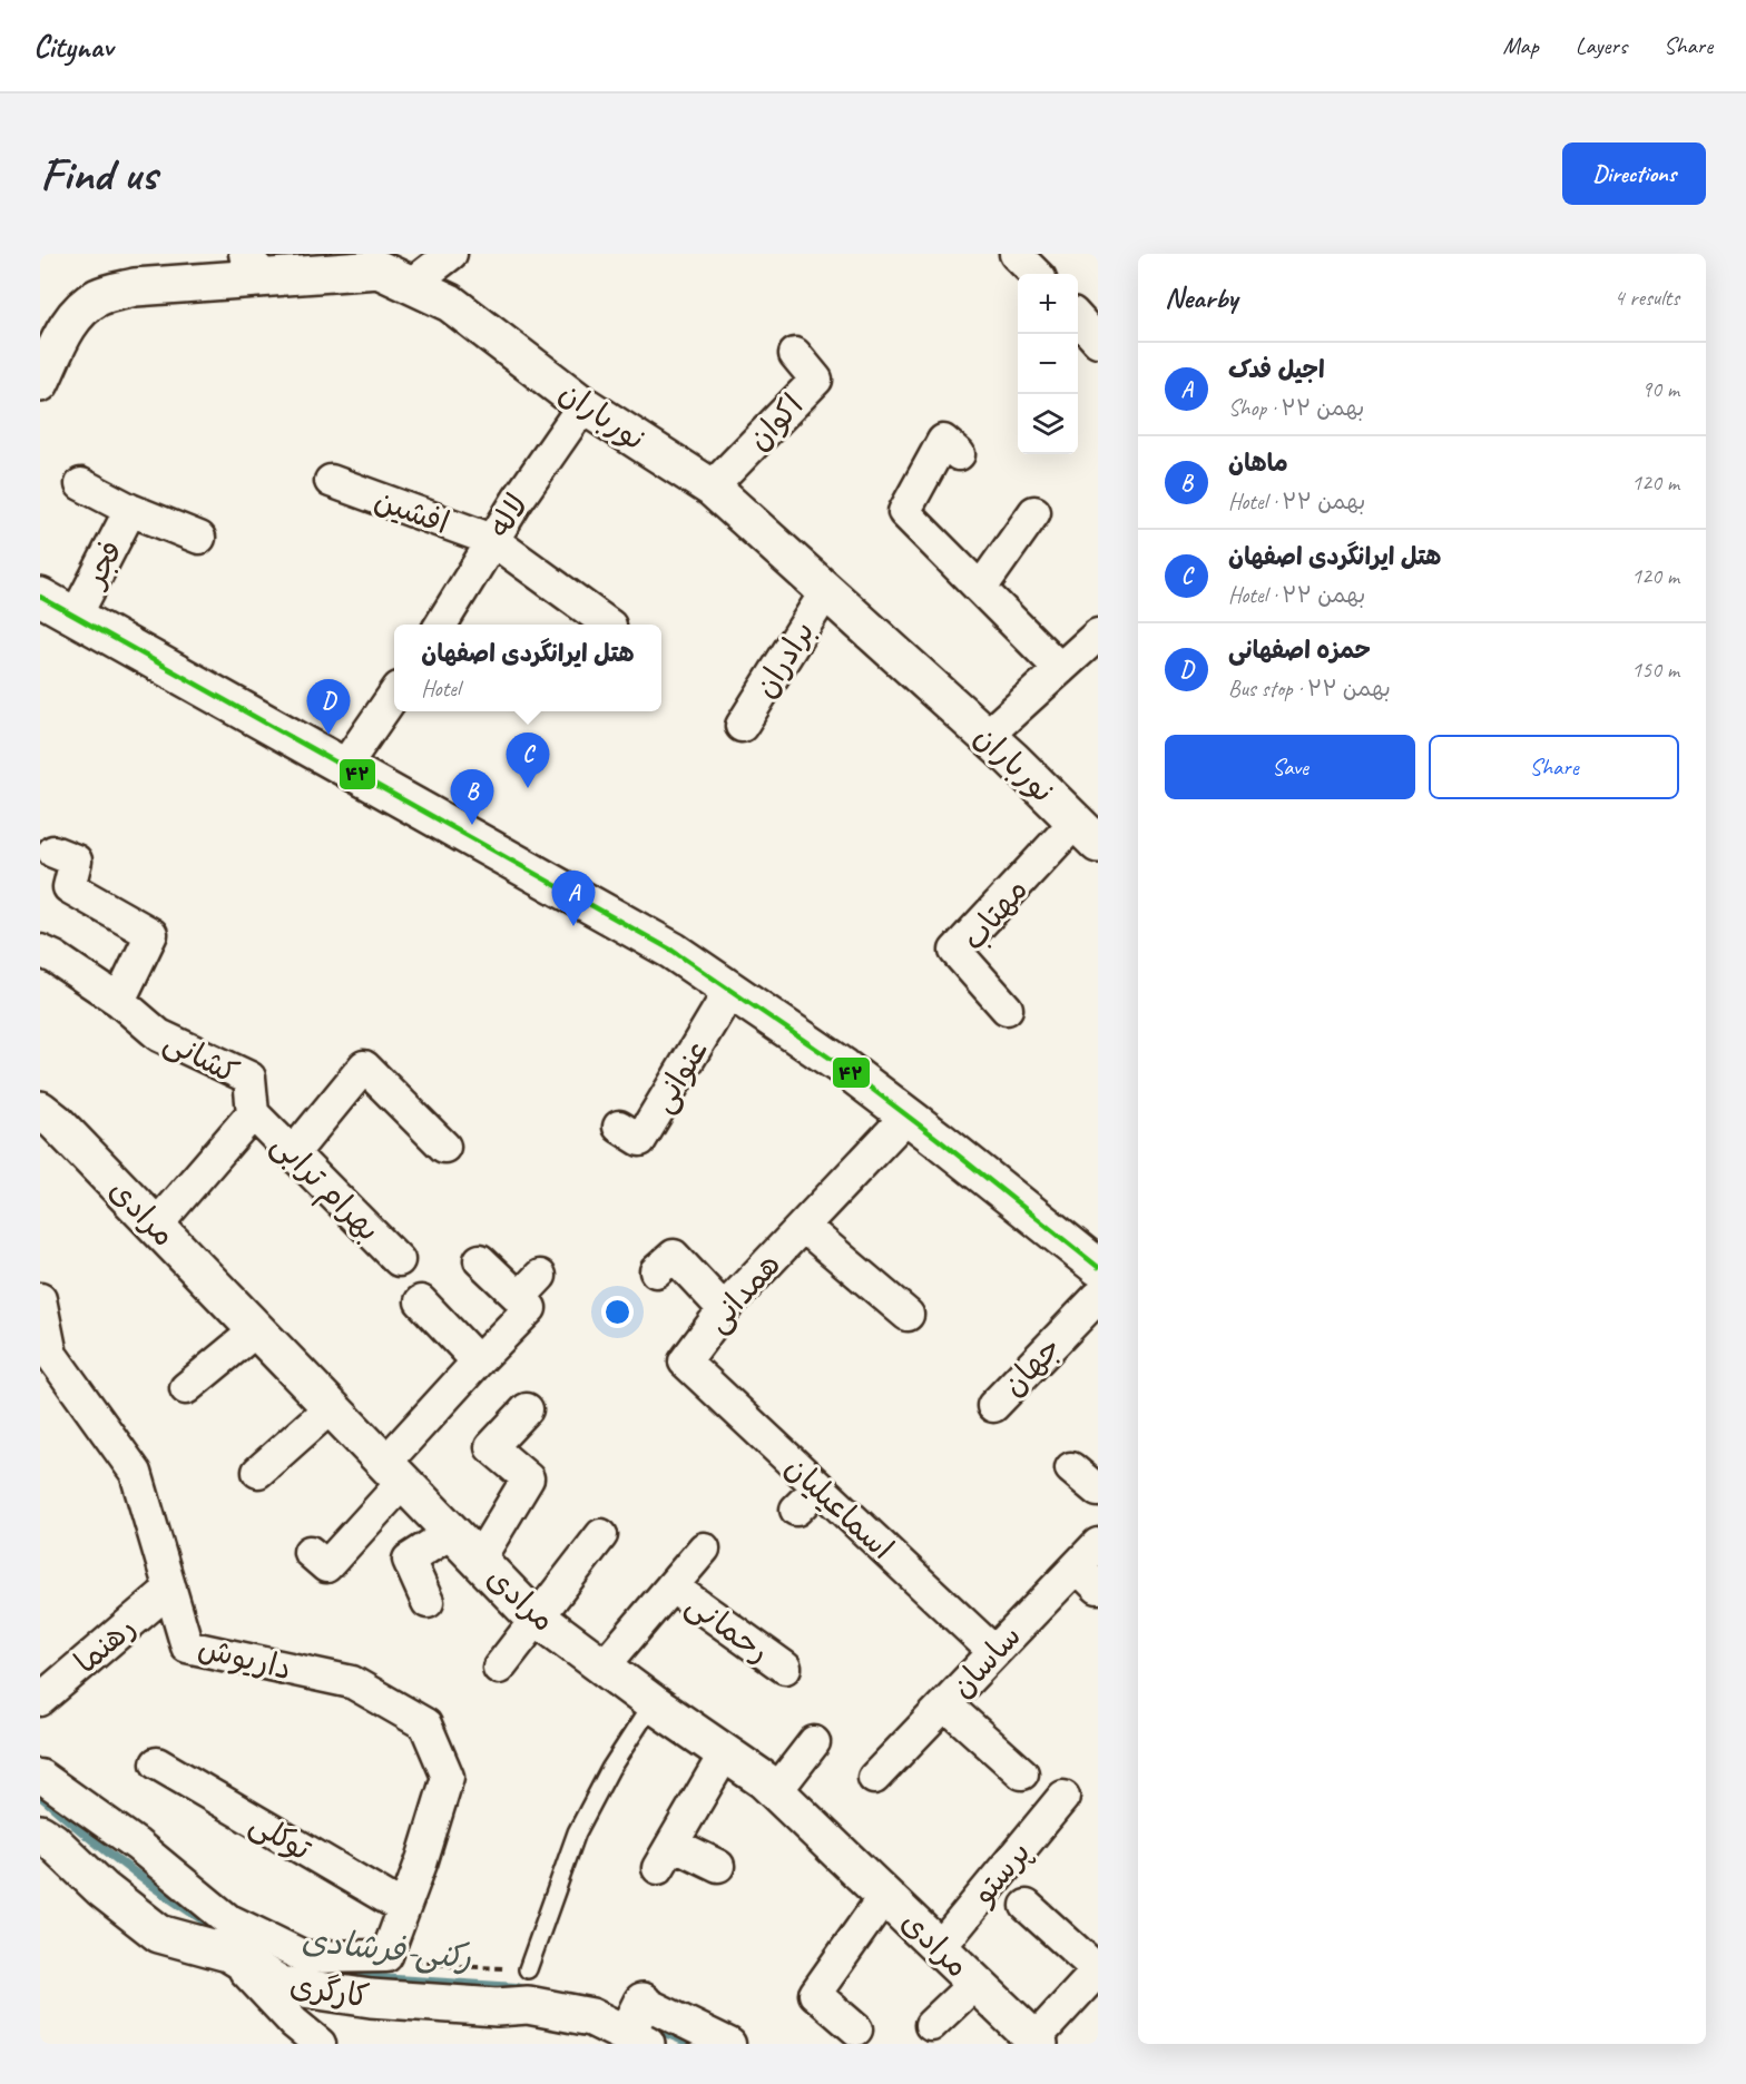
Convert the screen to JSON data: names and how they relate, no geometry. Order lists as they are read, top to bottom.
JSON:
{
  "streets": {
    "street": [
      "نورباران",
      "اکوان",
      "افشین",
      "لاله",
      "فجر",
      "برادران",
      "مهتاب",
      "کشانی",
      "عنوانی",
      "بهرام ترابی",
      "مرادی",
      "همدانی",
      "جهان",
      "اسماعیلیان",
      "رحمانی",
      "رهنما",
      "داریوش",
      "ساسان",
      "توکلی",
      "پرستو",
      "کارگری"
    ]
  },
  "crossings": [
    ["نورباران", "اکوان"],
    ["نورباران", "لاله"],
    ["نورباران", "برادران"],
    ["نورباران", "مهتاب"],
    ["افشین", "لاله"],
    ["کشانی", "بهرام ترابی"],
    ["کشانی", "مرادی"],
    ["مرادی", "رحمانی"],
    ["مرادی", "پرستو"],
    ["همدانی", "اسماعیلیان"],
    ["اسماعیلیان", "ساسان"],
    ["رهنما", "داریوش"],
    ["داریوش", "توکلی"],
    ["داریوش", "کارگری"]
  ],
  "water": ["رکنی-فرشادی"],
  "lines": ["transit line ۴۲"],
  "page": {
    "header": "Citynav",
    "nav": ["Map", "Layers", "Share"],
    "buttons": [
      "Directions",
      ["Save", "Share"]
    ],
    "title": "Find us",
    "heading": ["Nearby", "4 results"],
    "map_buttons": ["+", "−"],
    "list": [
      {
        "mark": "A",
        "name": "اجیل فدک",
        "note": "Shop · ۲۲ بهمن",
        "value": "90 m"
      },
      {
        "mark": "B",
        "name": "ماهان",
        "note": "Hotel · ۲۲ بهمن",
        "value": "120 m"
      },
      {
        "mark": "C",
        "name": "هتل ایرانگردی اصفهان",
        "note": "Hotel · ۲۲ بهمن",
        "value": "120 m"
      },
      {
        "mark": "D",
        "name": "حمزه اصفهانی",
        "note": "Bus stop · ۲۲ بهمن",
        "value": "150 m"
      }
    ],
    "popup": ["هتل ایرانگردی اصفهان", "Hotel"],
    "pins": [
      "D",
      "C",
      "B",
      "A"
    ]
  }
}
